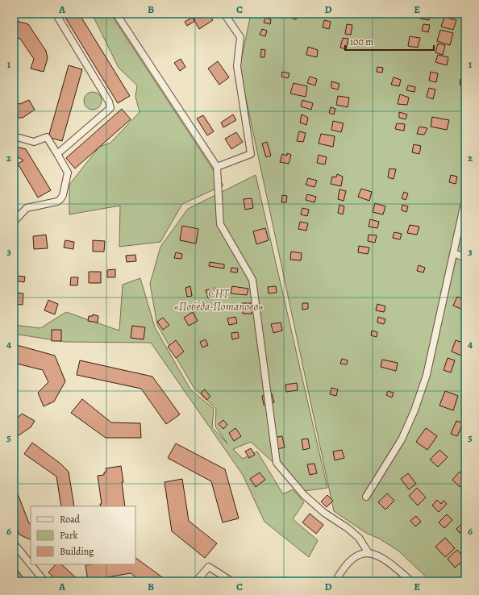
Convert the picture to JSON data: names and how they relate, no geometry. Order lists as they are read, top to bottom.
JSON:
{
  "parks": ["СНТ «Победа-Потапово»"],
  "legend": ["Road", "Park", "Building"],
  "scale_bar": "100 m",
  "grid": {
    "columns": [
      "A",
      "B",
      "C",
      "D",
      "E"
    ],
    "rows": [
      "1",
      "2",
      "3",
      "4",
      "5",
      "6"
    ]
  }
}
